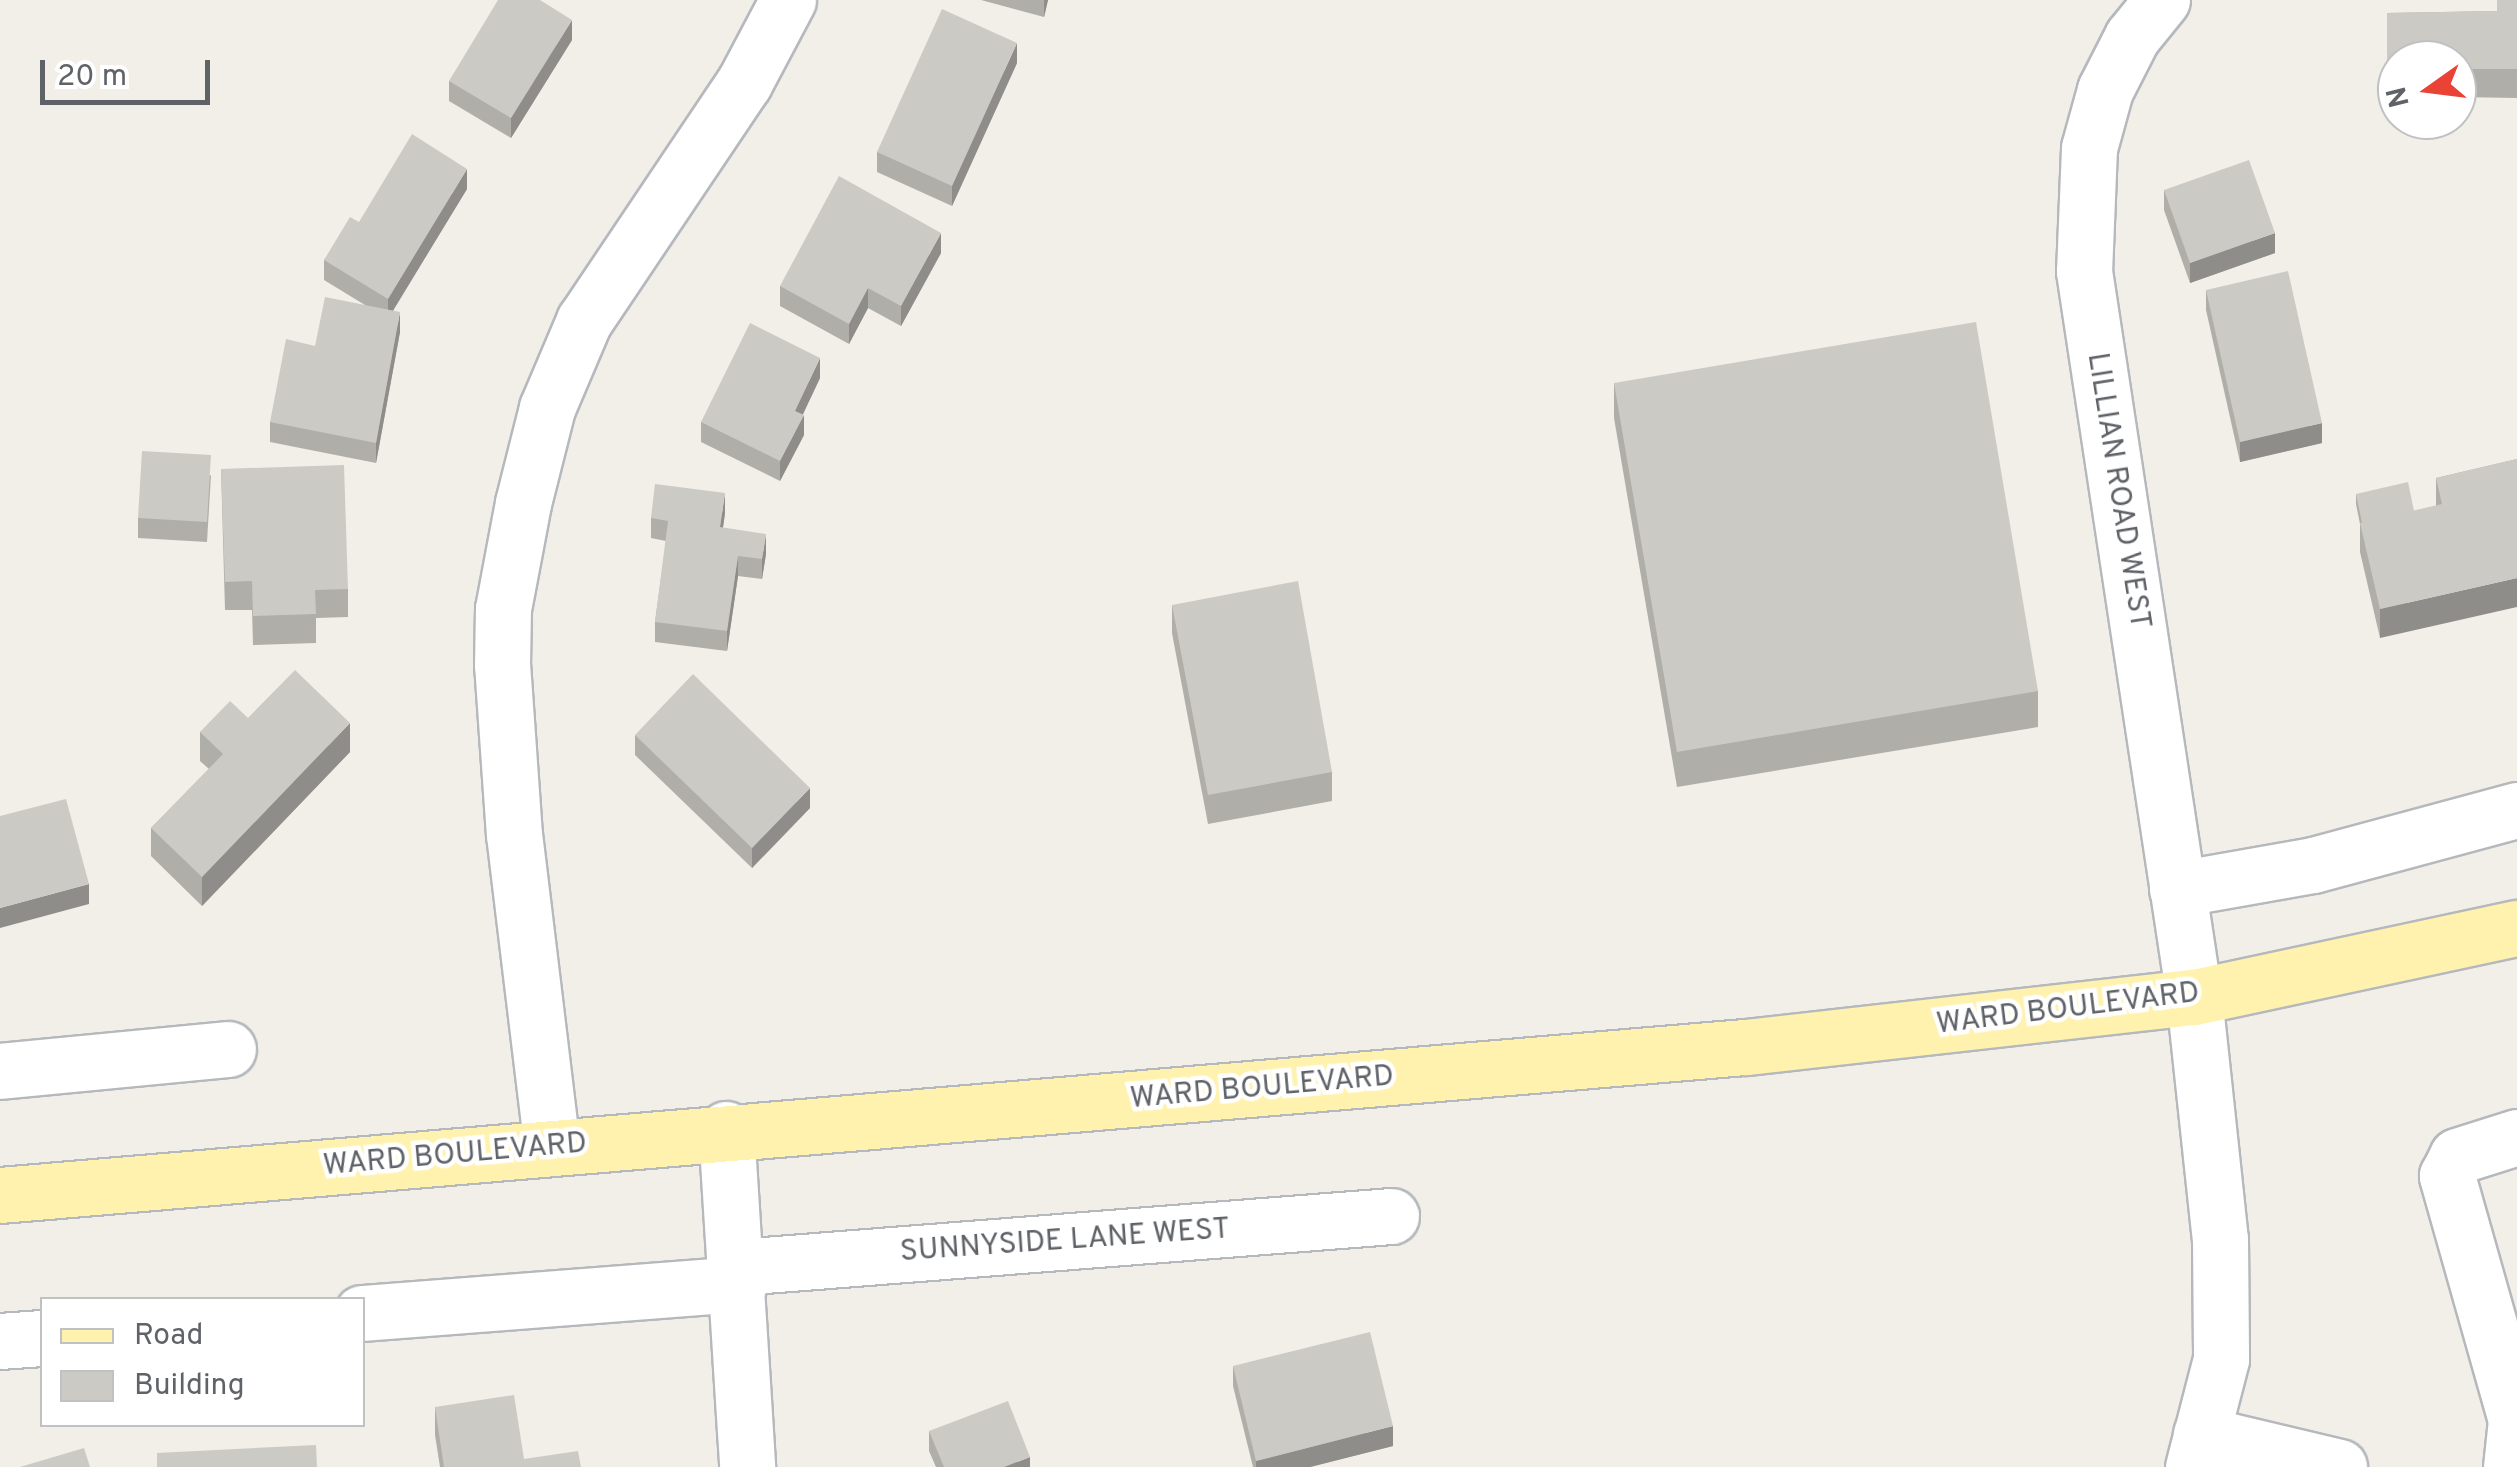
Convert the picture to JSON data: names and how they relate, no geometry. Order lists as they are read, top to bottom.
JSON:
{
  "streets": {
    "main road": ["WARD BOULEVARD"],
    "street": ["LILLIAN ROAD WEST", "SUNNYSIDE LANE WEST"]
  },
  "crossings": [
    ["LILLIAN ROAD WEST", "WARD BOULEVARD"]
  ],
  "legend": ["Road", "Building"],
  "scale_bar": "20 m",
  "north": "left"
}
